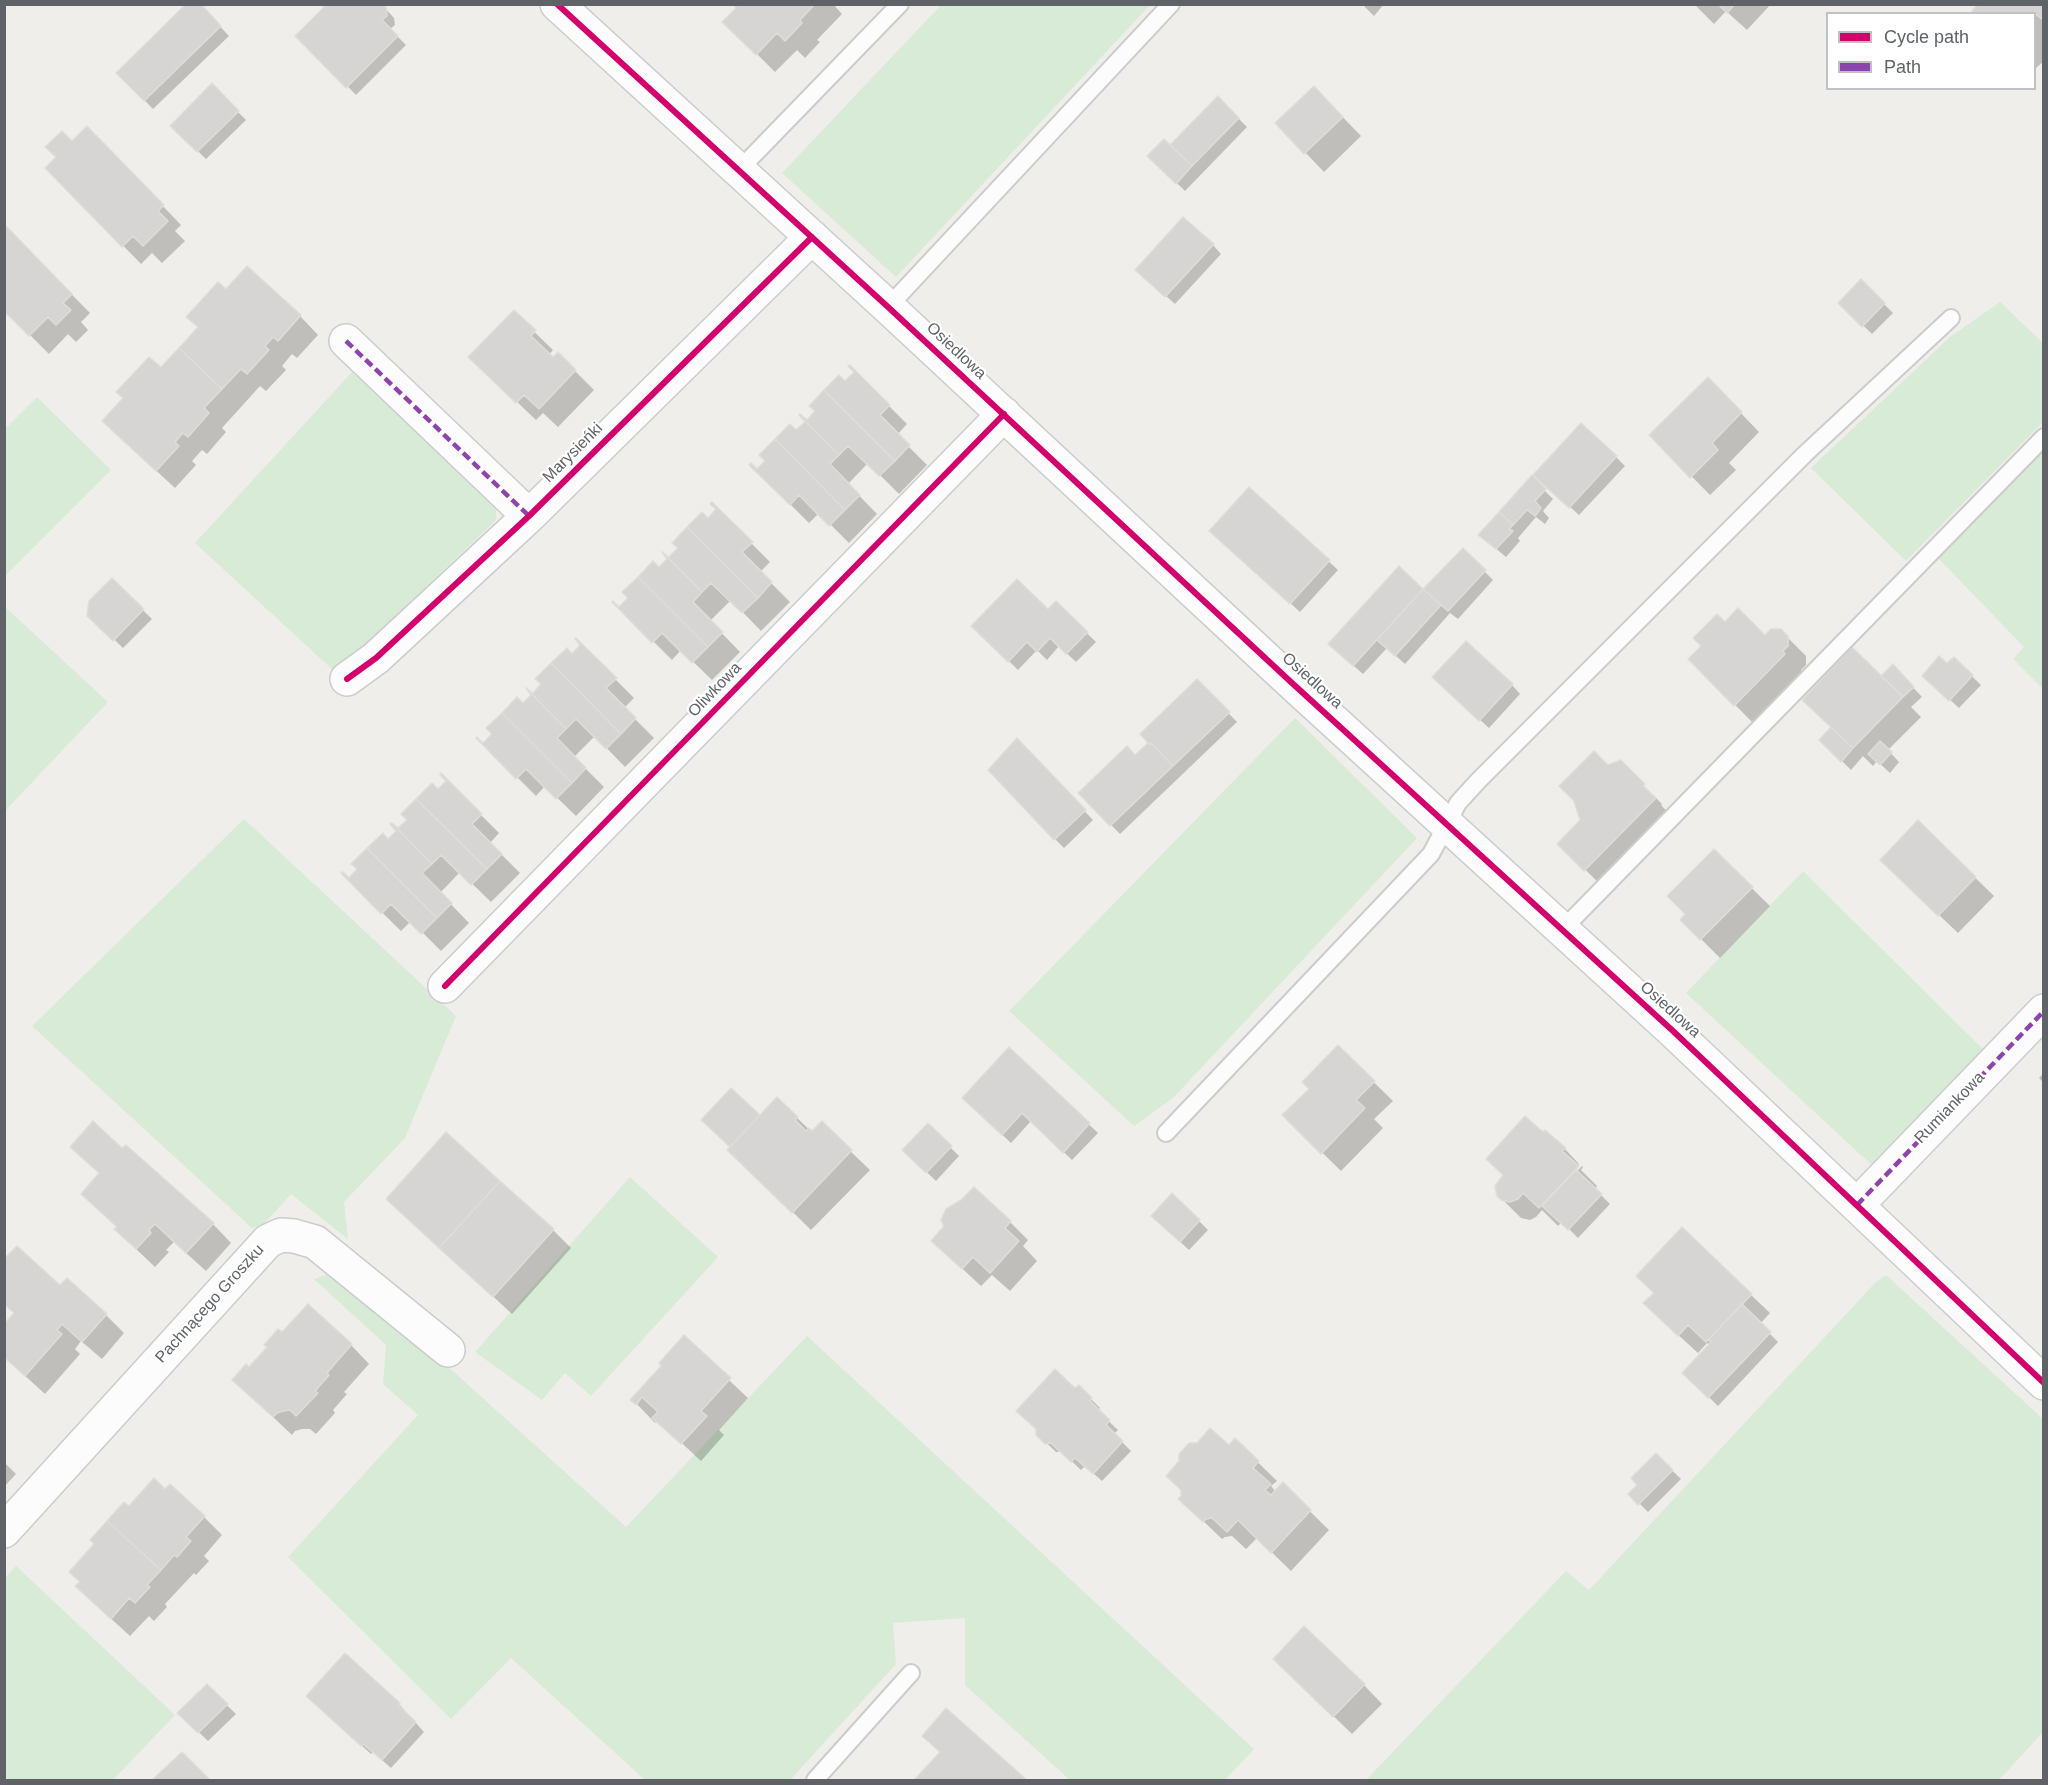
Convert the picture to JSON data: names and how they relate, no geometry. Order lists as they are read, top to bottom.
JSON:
{
  "streets": {
    "street": [
      "Osiedlowa",
      "Marysieńki",
      "Oliwkowa",
      "Rumiankowa",
      "Pachnącego Groszku"
    ]
  },
  "crossings": [
    ["Osiedlowa", "Marysieńki"],
    ["Osiedlowa", "Oliwkowa"],
    ["Osiedlowa", "Rumiankowa"]
  ],
  "legend": ["Cycle path", "Path"]
}
